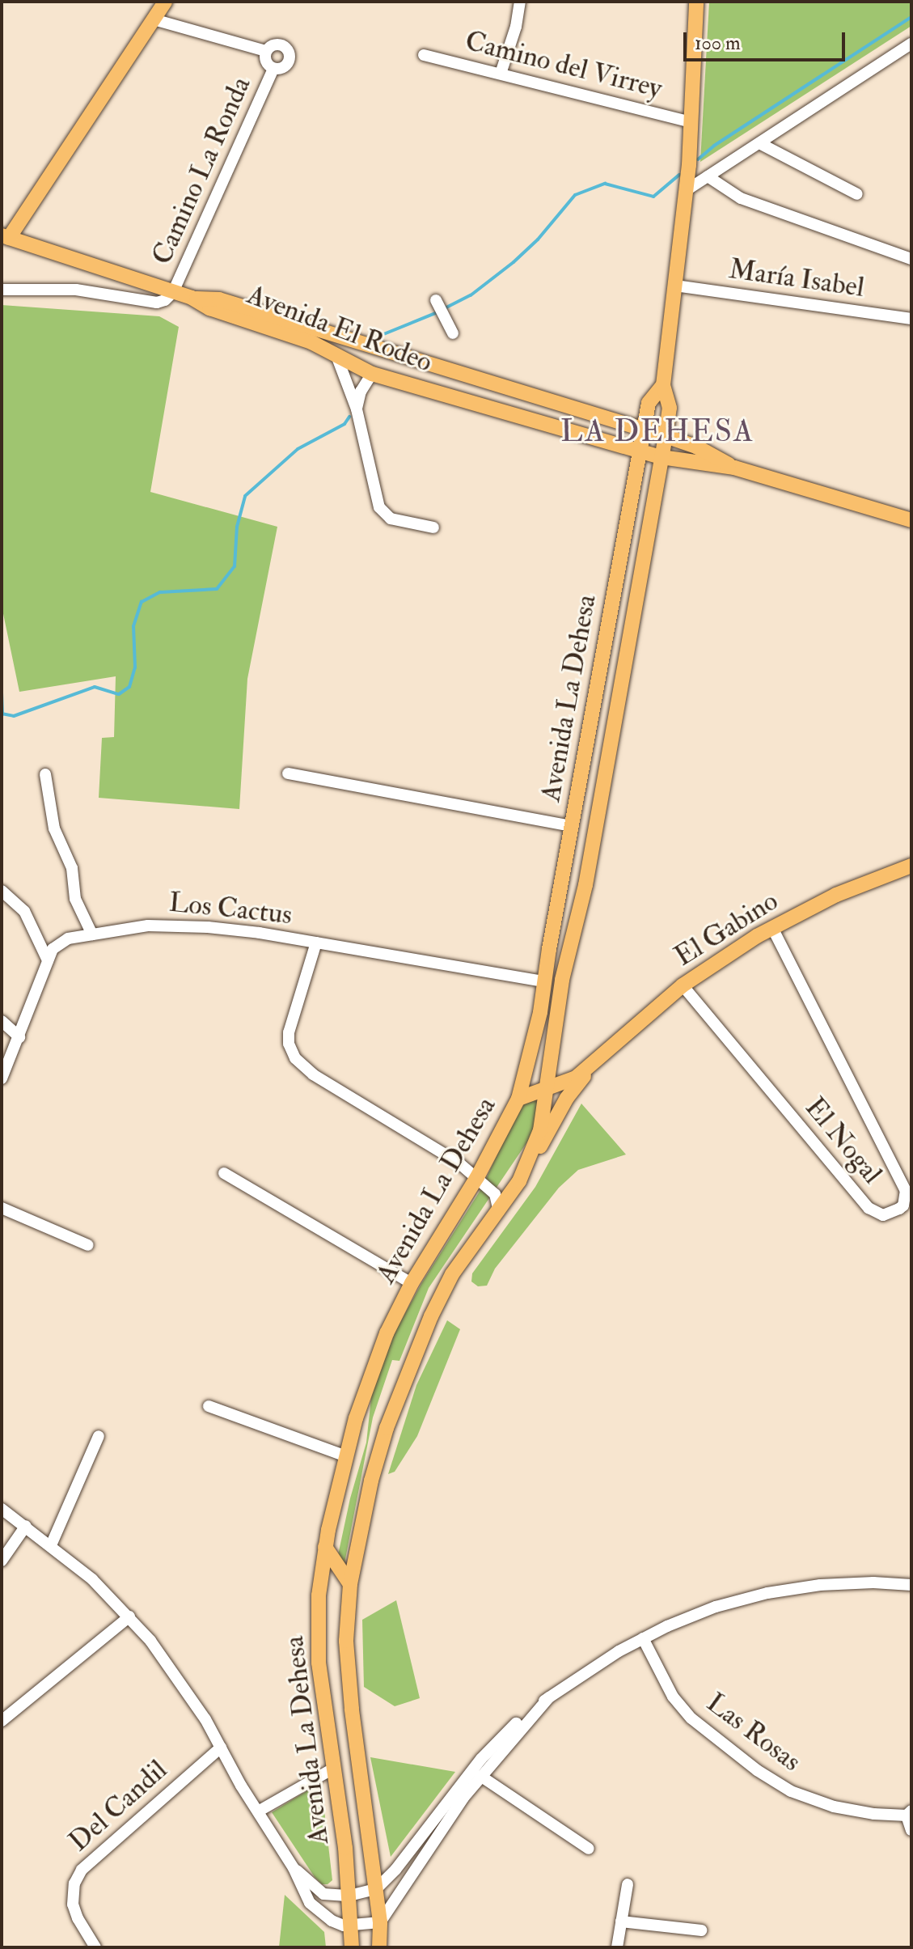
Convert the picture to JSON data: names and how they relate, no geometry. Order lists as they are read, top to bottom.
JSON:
{
  "streets": {
    "main road": ["Avenida El Rodeo", "Avenida La Dehesa", "El Gabino"],
    "street": [
      "Camino del Virrey",
      "Camino La Ronda",
      "María Isabel",
      "Los Cactus",
      "El Nogal",
      "Las Rosas",
      "Del Candil"
    ]
  },
  "crossings": [
    ["Camino del Virrey", "Avenida La Dehesa"],
    ["Camino La Ronda", "Avenida El Rodeo"],
    ["María Isabel", "Avenida La Dehesa"],
    ["Avenida El Rodeo", "Avenida La Dehesa"],
    ["Avenida La Dehesa", "Los Cactus"],
    ["Avenida La Dehesa", "El Gabino"],
    ["El Gabino", "El Nogal"]
  ],
  "districts": ["LA DEHESA"],
  "scale_bar": "100 m"
}
